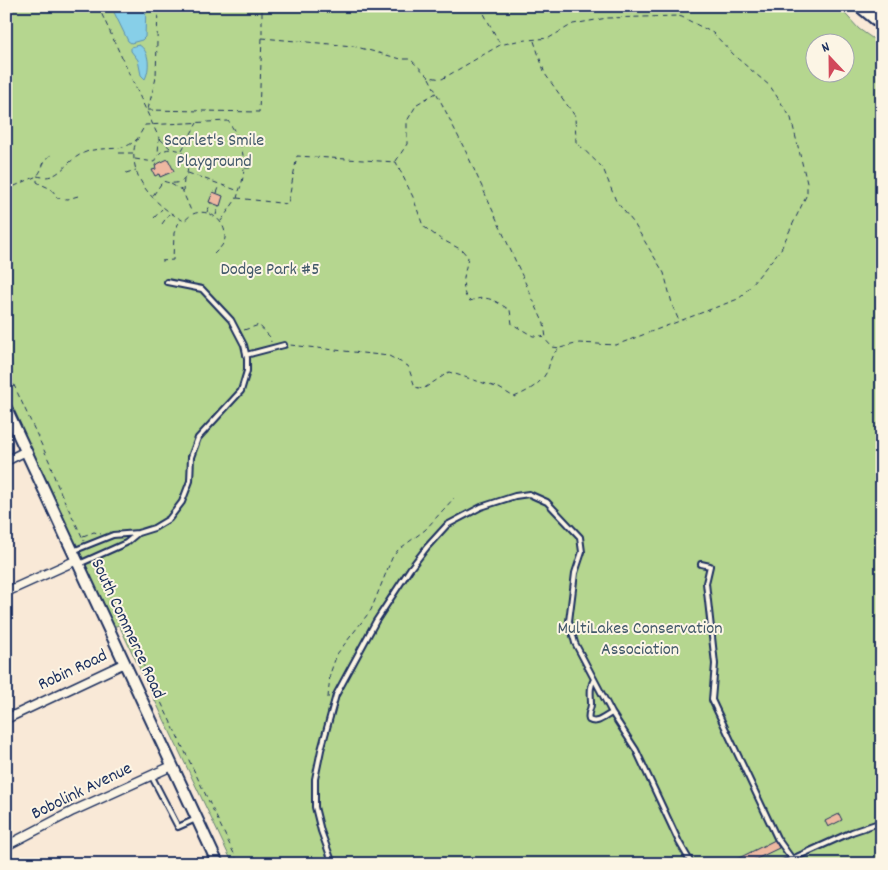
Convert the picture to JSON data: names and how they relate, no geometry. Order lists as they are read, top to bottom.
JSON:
{
  "streets": {
    "street": ["South Commerce Road", "Robin Road", "Bobolink Avenue"]
  },
  "crossings": [
    ["South Commerce Road", "Robin Road"],
    ["South Commerce Road", "Bobolink Avenue"]
  ],
  "parks": ["Scarlet's Smile Playground", "Dodge Park #5", "MultiLakes Conservation Association"],
  "north": "top"
}
